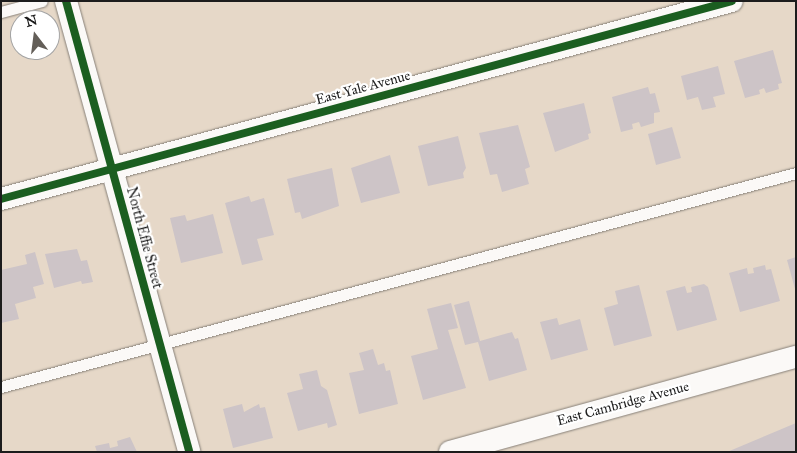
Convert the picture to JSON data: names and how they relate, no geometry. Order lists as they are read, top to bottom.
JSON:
{
  "streets": {
    "street": ["East Yale Avenue", "North Effie Street", "East Cambridge Avenue"]
  },
  "crossings": [
    ["East Yale Avenue", "North Effie Street"]
  ],
  "north": "top"
}
